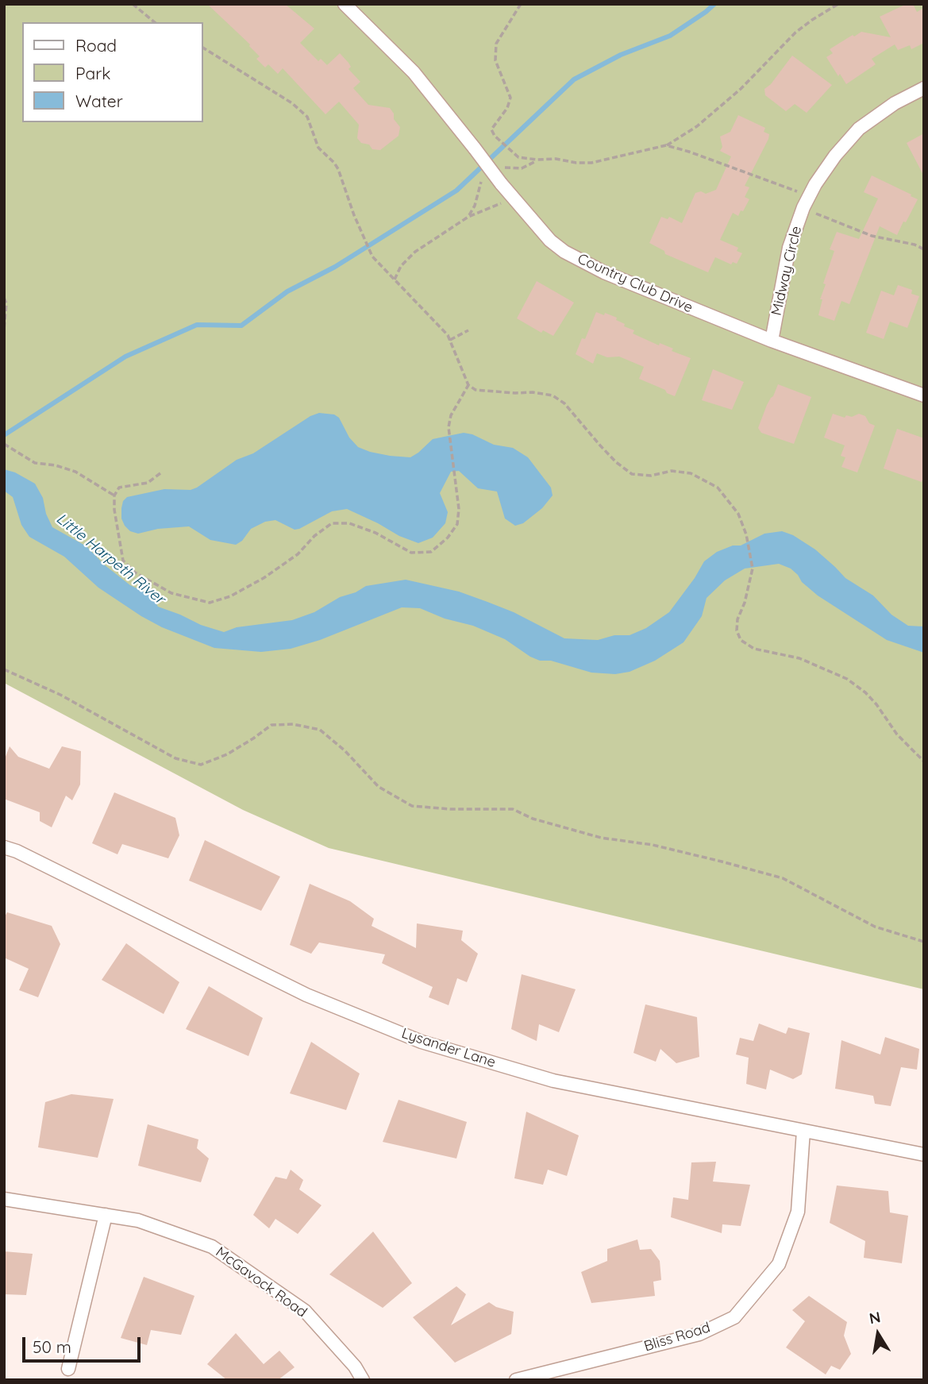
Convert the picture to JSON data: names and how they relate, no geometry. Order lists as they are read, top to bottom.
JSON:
{
  "streets": {
    "street": [
      "Midway Circle",
      "Country Club Drive",
      "Lysander Lane",
      "McGavock Road",
      "Bliss Road"
    ]
  },
  "crossings": [
    ["Midway Circle", "Country Club Drive"],
    ["Lysander Lane", "Bliss Road"]
  ],
  "water": ["Little Harpeth River"],
  "legend": ["Road", "Park", "Water"],
  "scale_bar": "50 m",
  "north": "top"
}
